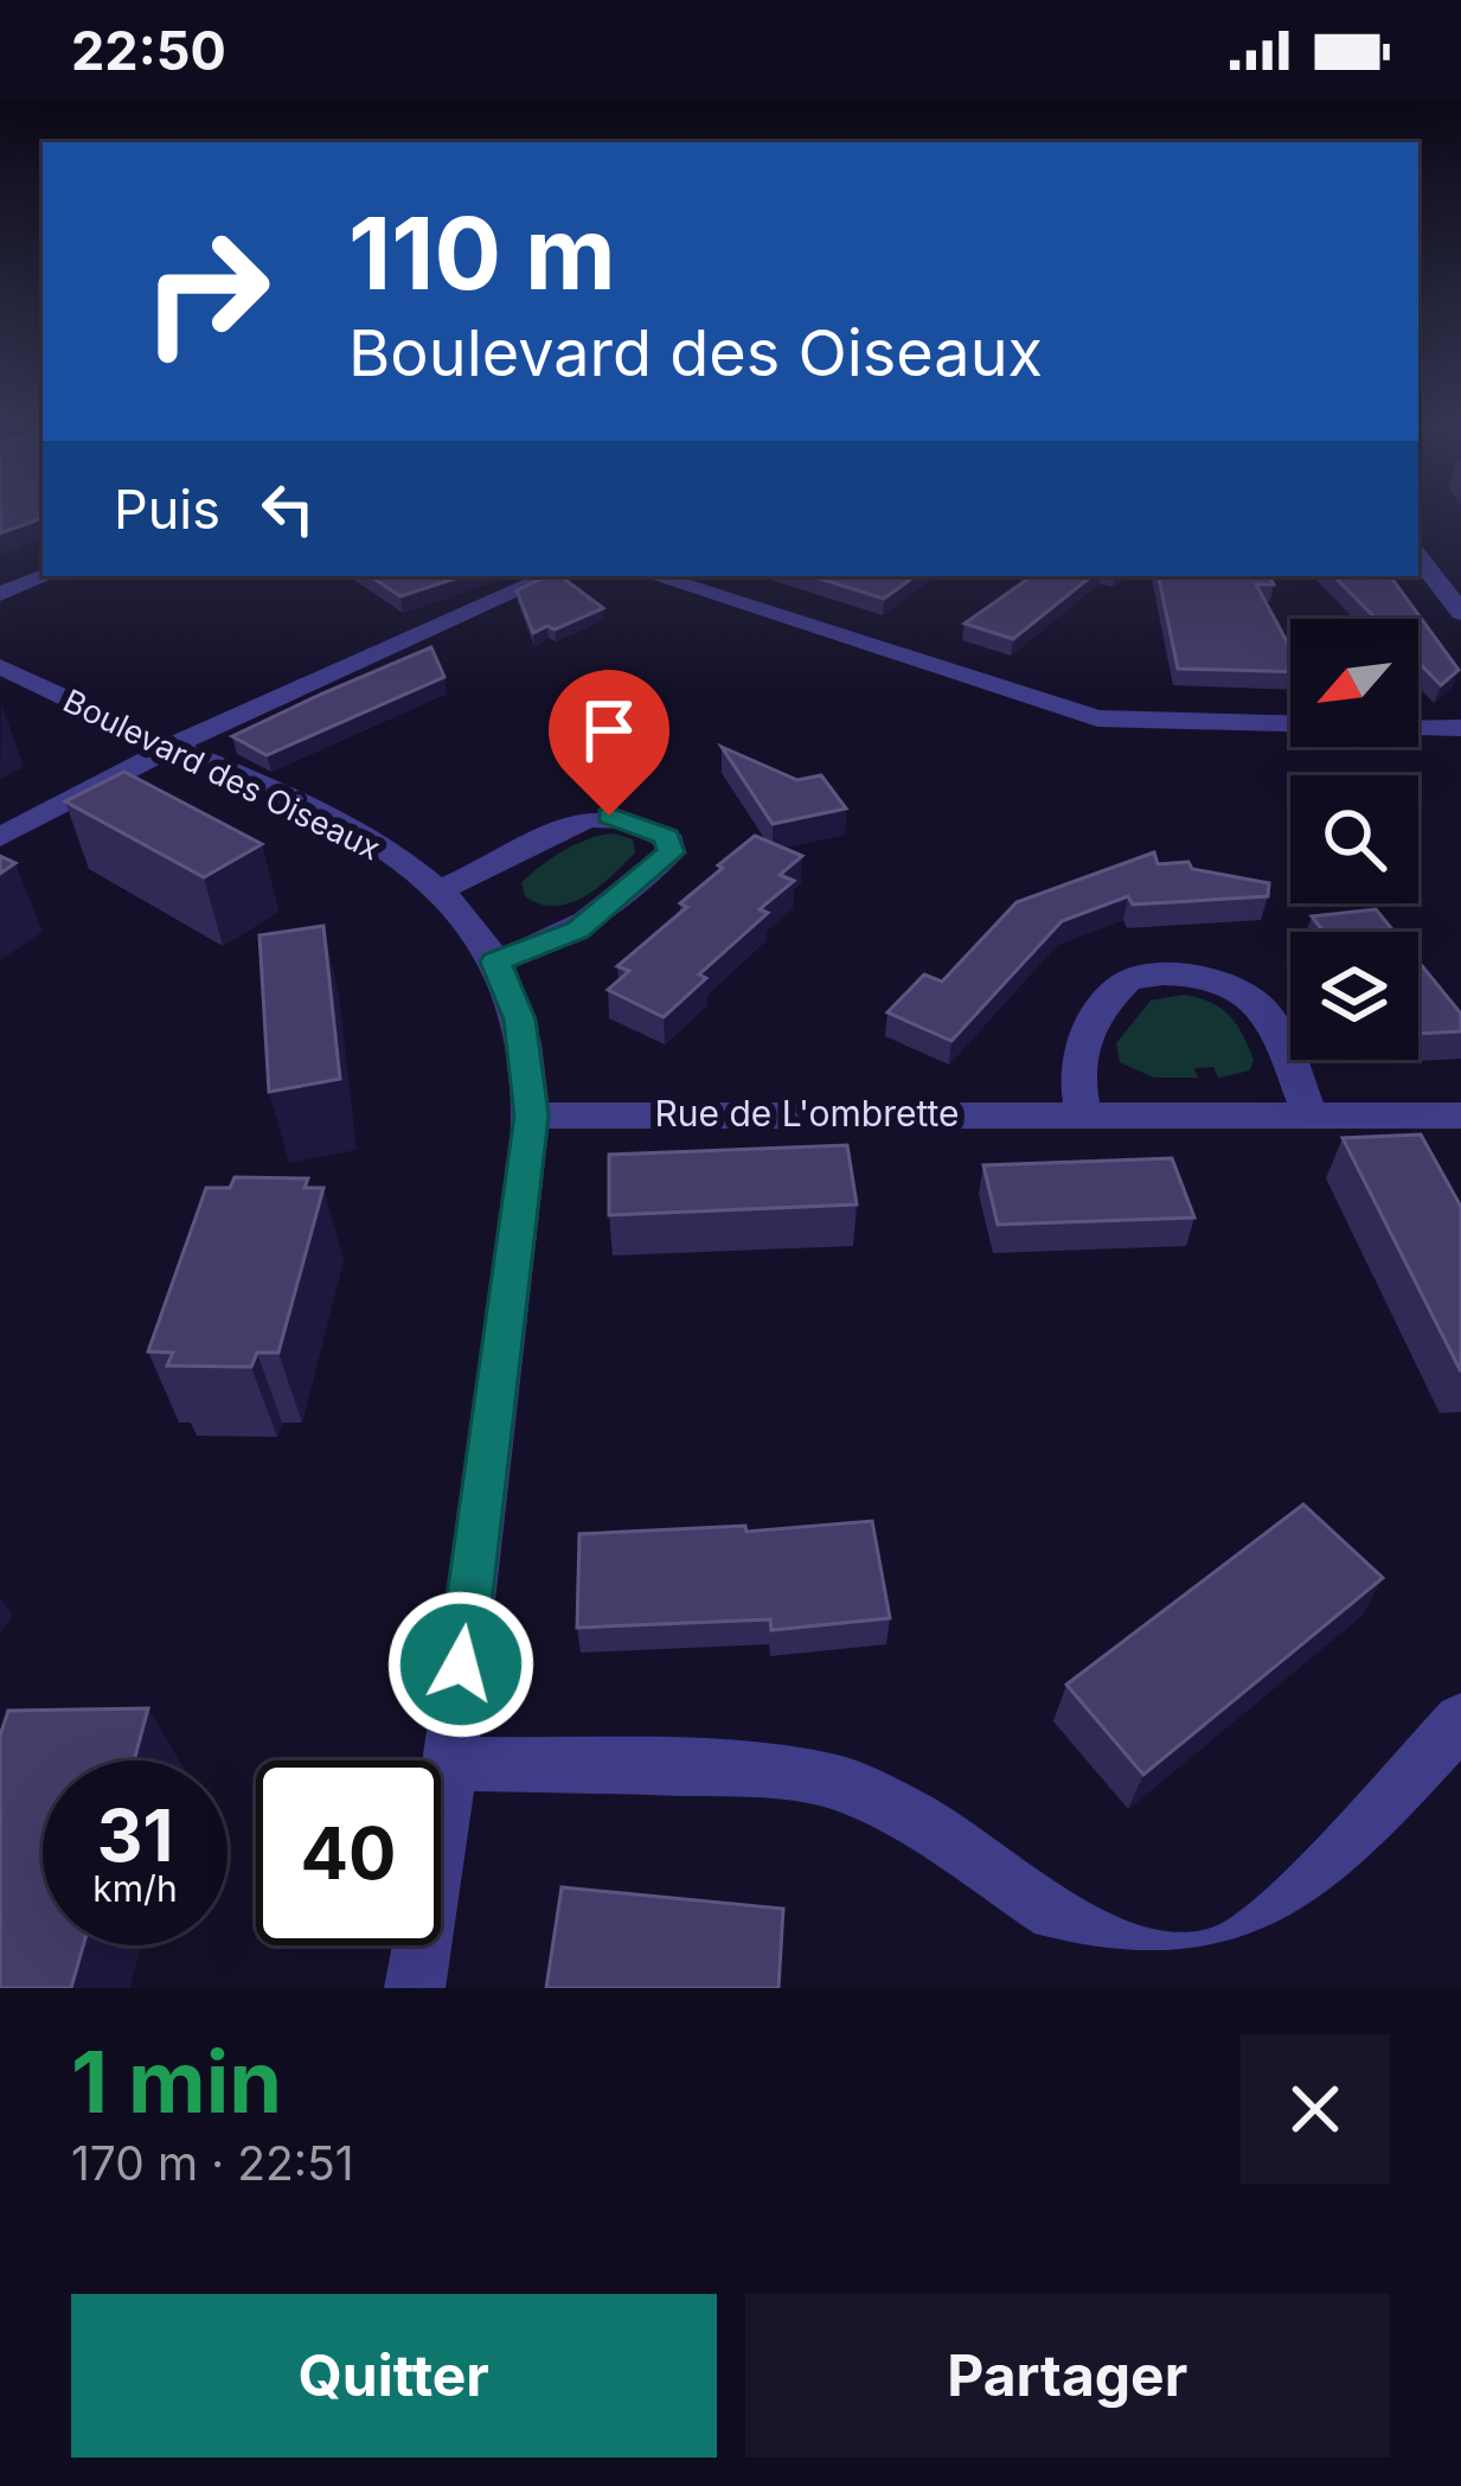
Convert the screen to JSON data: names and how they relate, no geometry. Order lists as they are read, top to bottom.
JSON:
{
  "streets": {
    "street": ["Boulevard des Oiseaux", "Rue de L'ombrette"]
  },
  "crossings": [
    ["Boulevard des Oiseaux", "Rue de L'ombrette"]
  ],
  "north": "bottom left",
  "page": {
    "status": "22:50",
    "turn": ["110 m", "Boulevard des Oiseaux"],
    "then": "Puis",
    "speed": "31 km/h",
    "limit": "40",
    "heading": ["1 min", "170 m · 22:51"],
    "buttons": ["Quitter", "Partager"]
  }
}
